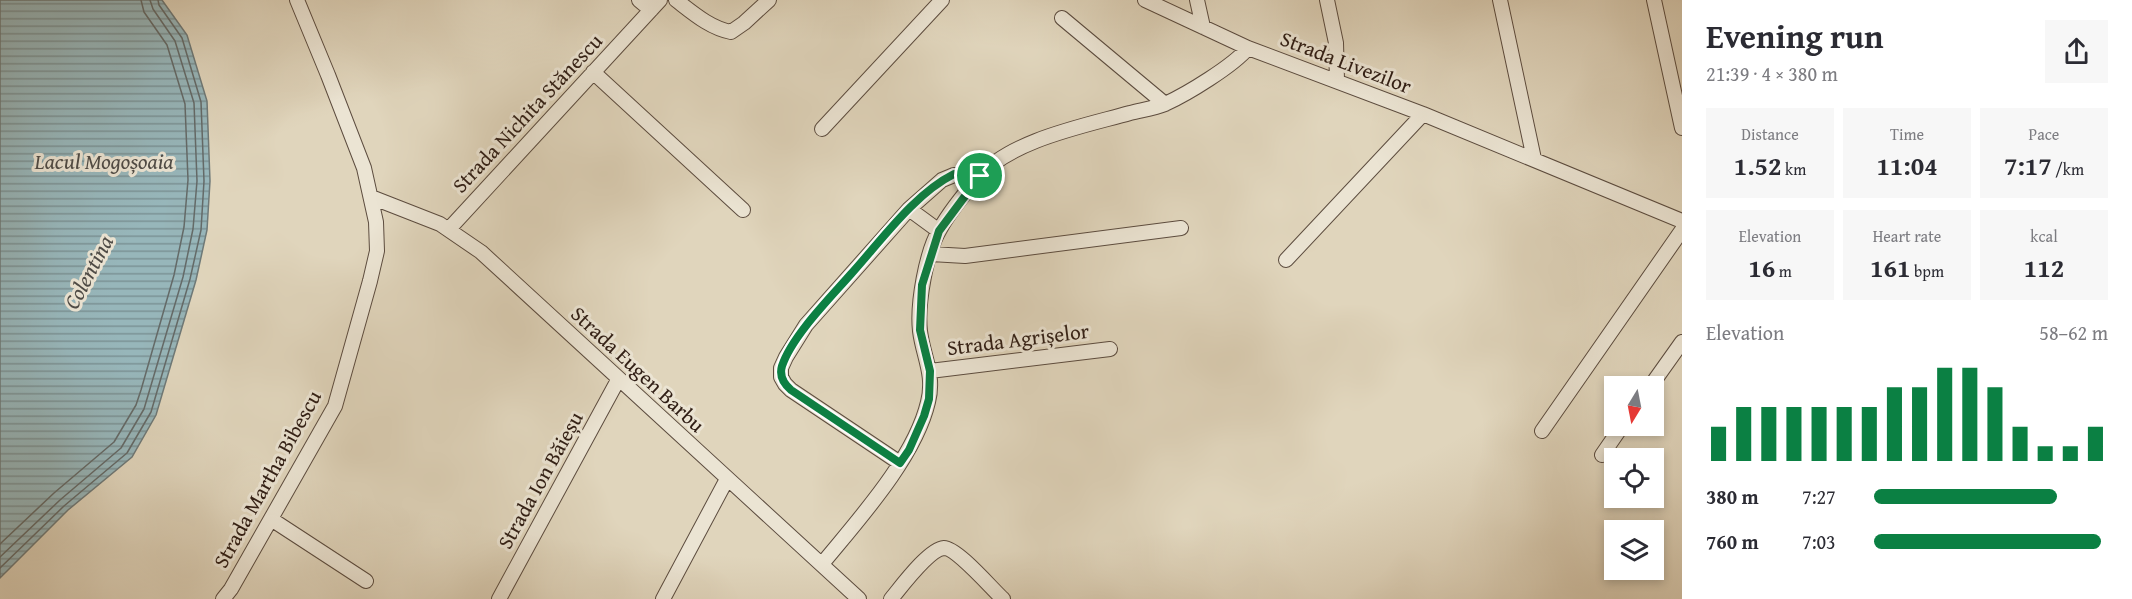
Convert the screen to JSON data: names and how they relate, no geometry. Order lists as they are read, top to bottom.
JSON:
{
  "streets": {
    "street": [
      "Strada Livezilor",
      "Strada Nichita Stănescu",
      "Strada Agrișelor",
      "Strada Eugen Barbu",
      "Strada Martha Bibescu",
      "Strada Ion Băieșu"
    ]
  },
  "crossings": [
    ["Strada Nichita Stănescu", "Strada Eugen Barbu"],
    ["Strada Eugen Barbu", "Strada Martha Bibescu"],
    ["Strada Eugen Barbu", "Strada Ion Băieșu"]
  ],
  "water": ["Lacul Mogoșoaia", "Colentina"],
  "north": "bottom",
  "page": {
    "heading": ["Evening run", "21:39 · 4 × 380 m"],
    "stats": [
      ["Distance", "1.52 km"],
      ["Time", "11:04"],
      ["Pace", "7:17 /km"],
      ["Elevation", "16 m"],
      ["Heart rate", "161 bpm"],
      ["kcal", "112"]
    ],
    "chart": ["Elevation", "58–62 m"],
    "list": [
      {
        "name": "380 m",
        "note": "7:27"
      },
      {
        "name": "760 m",
        "note": "7:03"
      }
    ]
  }
}
